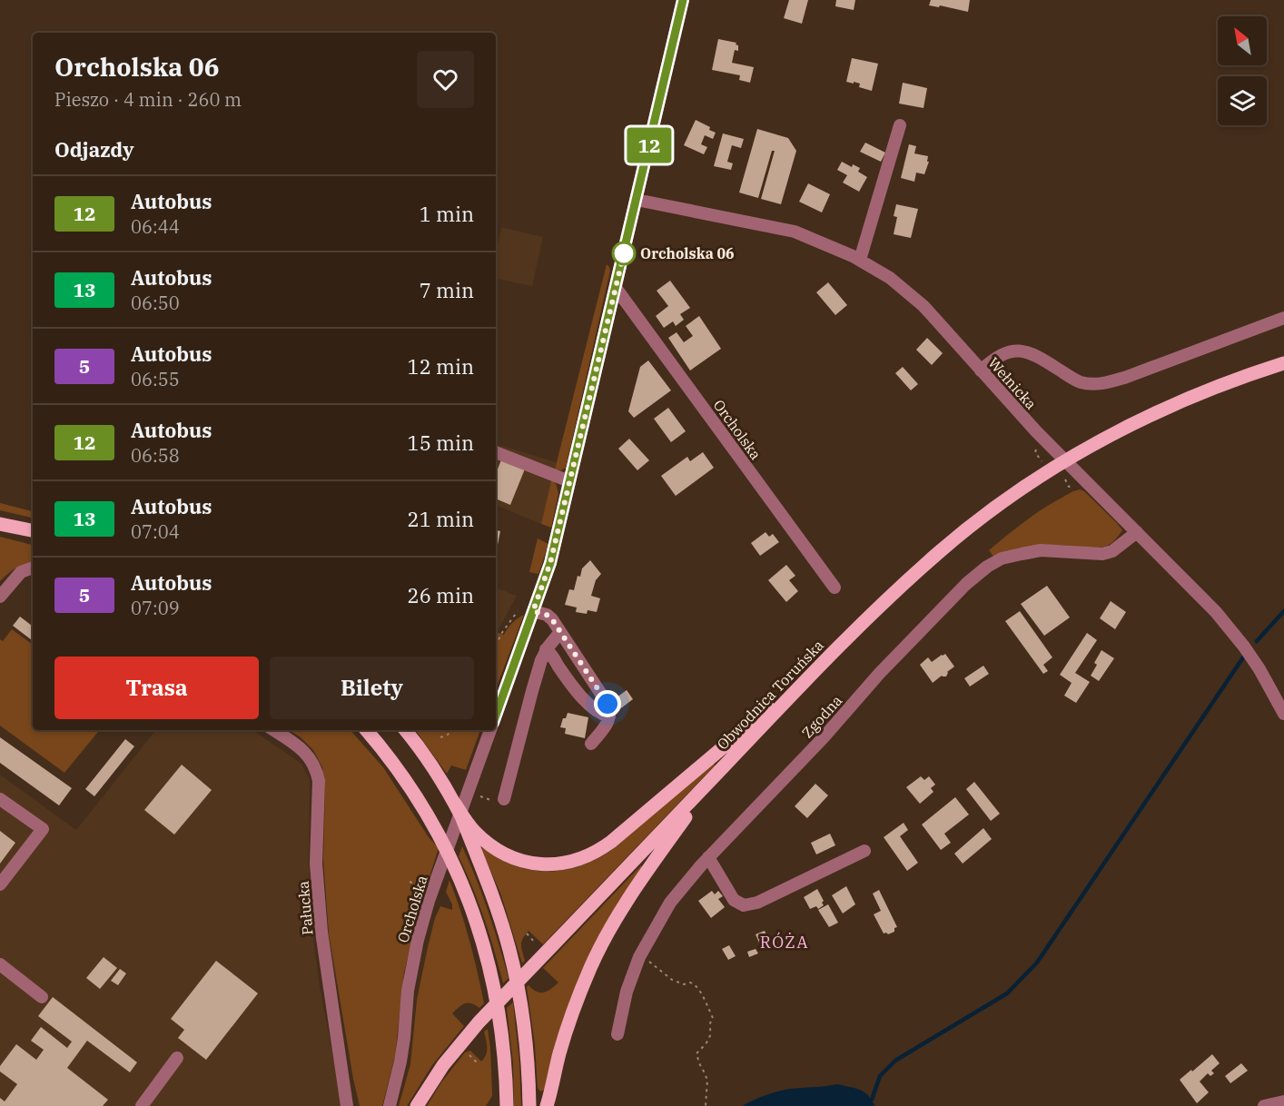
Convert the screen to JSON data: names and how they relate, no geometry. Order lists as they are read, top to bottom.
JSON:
{
  "streets": {
    "main road": ["Obwodnica Toruńska"],
    "street": [
      "Wełnicka",
      "Orcholska",
      "Zgodna",
      "Pałucka"
    ]
  },
  "crossings": [
    ["Wełnicka", "Zgodna"]
  ],
  "districts": ["RÓŻA"],
  "places": ["Orcholska 06"],
  "lines": ["bus line 12"],
  "north": "top left",
  "page": {
    "on_map": "12",
    "heading": [
      ["Orcholska 06", "Pieszo · 4 min · 260 m"],
      "Odjazdy"
    ],
    "list": [
      {
        "mark": "12",
        "name": "Autobus",
        "note": "06:44",
        "value": "1 min"
      },
      {
        "mark": "13",
        "name": "Autobus",
        "note": "06:50",
        "value": "7 min"
      },
      {
        "mark": "5",
        "name": "Autobus",
        "note": "06:55",
        "value": "12 min"
      },
      {
        "mark": "12",
        "name": "Autobus",
        "note": "06:58",
        "value": "15 min"
      },
      {
        "mark": "13",
        "name": "Autobus",
        "note": "07:04",
        "value": "21 min"
      },
      {
        "mark": "5",
        "name": "Autobus",
        "note": "07:09",
        "value": "26 min"
      }
    ],
    "buttons": ["Trasa", "Bilety"]
  }
}
